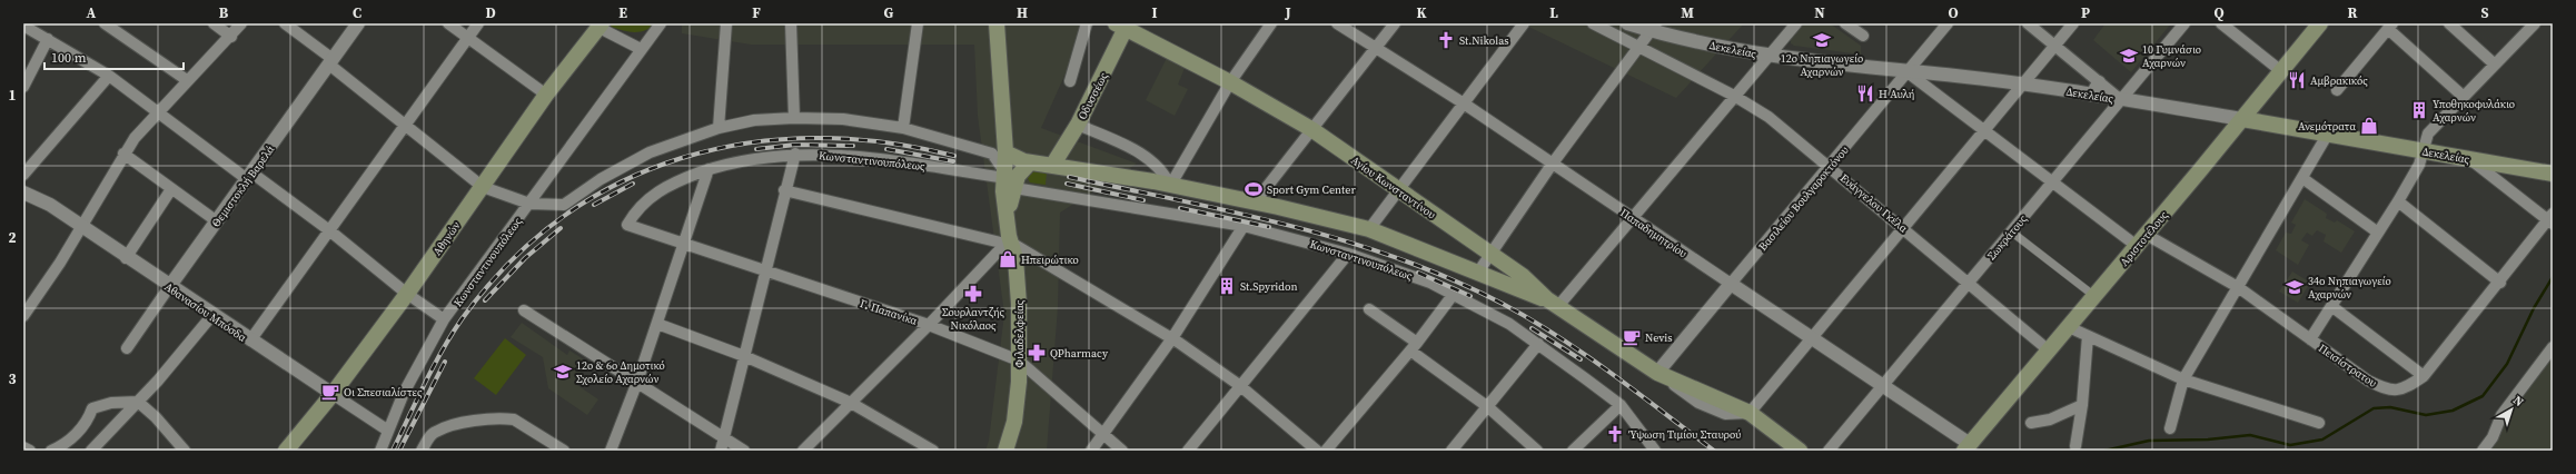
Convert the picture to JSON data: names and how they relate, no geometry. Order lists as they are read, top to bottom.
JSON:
{
  "streets": {
    "main road": [
      "Δεκελείας",
      "Οδυσσέως",
      "Αγίου Κωνσταντίνου",
      "Αθηνών",
      "Αριστοτέλους",
      "Φιλαδελφείας"
    ],
    "street": [
      "Κωνσταντινουπόλεως",
      "Θεμιστοκλή Βαρελά",
      "Βασιλείου Βουλγαροκτόνου",
      "Ευάγγελου Γκέλα",
      "Παπαδημητρίου",
      "Σωκράτους",
      "Αθανασίου Μπόσδα",
      "Γ. Παπανίκα",
      "Πεισίστρατου"
    ]
  },
  "crossings": [
    ["Δεκελείας", "Βασιλείου Βουλγαροκτόνου"],
    ["Δεκελείας", "Σωκράτους"],
    ["Δεκελείας", "Αριστοτέλους"],
    ["Δεκελείας", "Πεισίστρατου"],
    ["Οδυσσέως", "Αγίου Κωνσταντίνου"],
    ["Κωνσταντινουπόλεως", "Θεμιστοκλή Βαρελά"],
    ["Κωνσταντινουπόλεως", "Αθηνών"],
    ["Κωνσταντινουπόλεως", "Αθανασίου Μπόσδα"],
    ["Κωνσταντινουπόλεως", "Γ. Παπανίκα"],
    ["Κωνσταντινουπόλεως", "Φιλαδελφείας"],
    ["Θεμιστοκλή Βαρελά", "Αθανασίου Μπόσδα"],
    ["Αγίου Κωνσταντίνου", "Βασιλείου Βουλγαροκτόνου"],
    ["Βασιλείου Βουλγαροκτόνου", "Ευάγγελου Γκέλα"],
    ["Βασιλείου Βουλγαροκτόνου", "Παπαδημητρίου"],
    ["Βασιλείου Βουλγαροκτόνου", "Πεισίστρατου"],
    ["Ευάγγελου Γκέλα", "Σωκράτους"],
    ["Ευάγγελου Γκέλα", "Αριστοτέλους"],
    ["Παπαδημητρίου", "Σωκράτους"],
    ["Παπαδημητρίου", "Αριστοτέλους"],
    ["Σωκράτους", "Πεισίστρατου"],
    ["Αθηνών", "Αθανασίου Μπόσδα"],
    ["Αριστοτέλους", "Πεισίστρατου"],
    ["Γ. Παπανίκα", "Φιλαδελφείας"]
  ],
  "places": {
    "church": ["St.Nikolas", "Ύψωση Τιμίου Σταυρού"],
    "school or university": [
      "12ο Νηπιαγωγείο Αχαρνών",
      "10 Γυμνάσιο Αχαρνών",
      "34o Νηπιαγωγείο Αχαρνών",
      "12ο & 6ο Δημοτικό Σχολείο Αχαρνών"
    ],
    "restaurant": ["Αμβρακικός", "Η Αυλή"],
    "building": ["Υποθηκοφυλάκιο Αχαρνών", "St.Spyridon"],
    "shop": ["Ανεμότρατα", "Ηπειρώτικο"],
    "sports": ["Sport Gym Center"],
    "pharmacy": ["Σουρλαντζής Νικόλαος", "QPharmacy"],
    "cafe": ["Nevis", "Οι Σπεσιαλίστες"]
  },
  "scale_bar": "100 m",
  "north": "top right",
  "grid": {
    "columns": [
      "A",
      "B",
      "C",
      "D",
      "E",
      "F",
      "G",
      "H",
      "I",
      "J",
      "K",
      "L",
      "M",
      "N",
      "O",
      "P",
      "Q",
      "R",
      "S"
    ],
    "rows": ["1", "2", "3"]
  }
}
